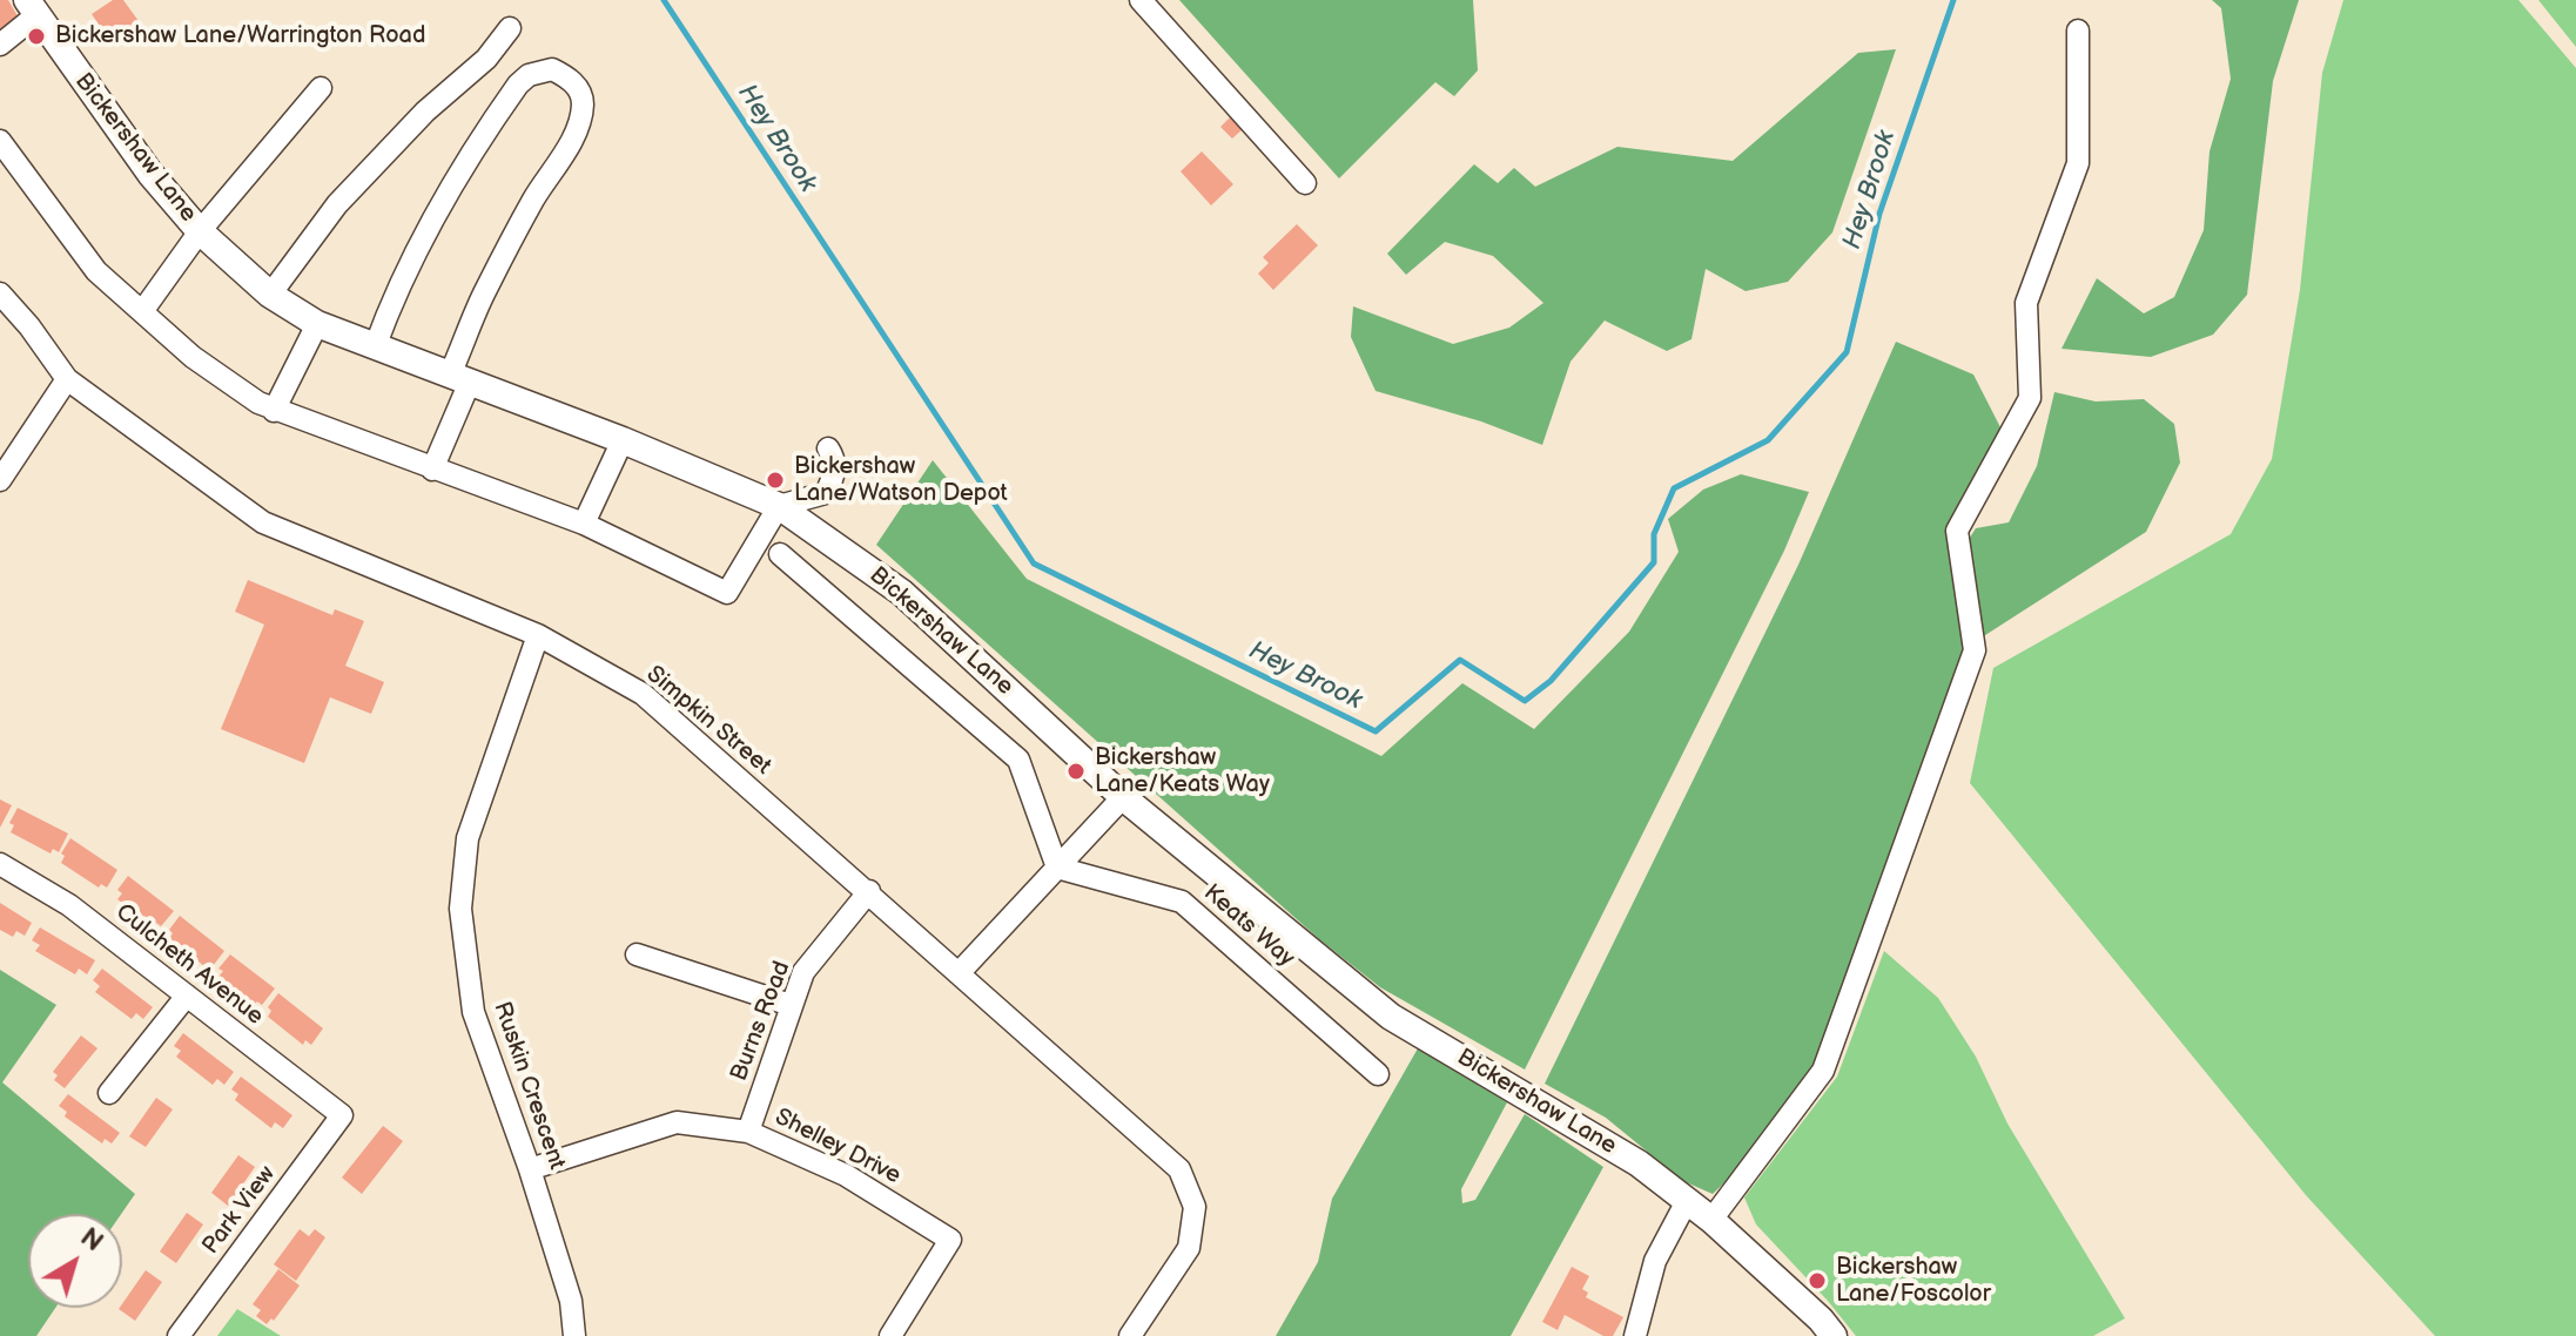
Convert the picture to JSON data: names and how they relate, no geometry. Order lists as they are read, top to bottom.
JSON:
{
  "streets": {
    "main road": ["Bickershaw Lane"],
    "street": [
      "Simpkin Street",
      "Keats Way",
      "Culcheth Avenue",
      "Burns Road",
      "Ruskin Crescent",
      "Shelley Drive",
      "Park View"
    ]
  },
  "crossings": [
    ["Simpkin Street", "Burns Road"],
    ["Simpkin Street", "Ruskin Crescent"],
    ["Culcheth Avenue", "Park View"],
    ["Burns Road", "Shelley Drive"],
    ["Ruskin Crescent", "Shelley Drive"]
  ],
  "water": ["Hey Brook"],
  "places": [
    "Bickershaw Lane/Warrington Road",
    "Bickershaw Lane/Watson Depot",
    "Bickershaw Lane/Keats Way",
    "Bickershaw Lane/Foscolor"
  ],
  "north": "top right"
}
